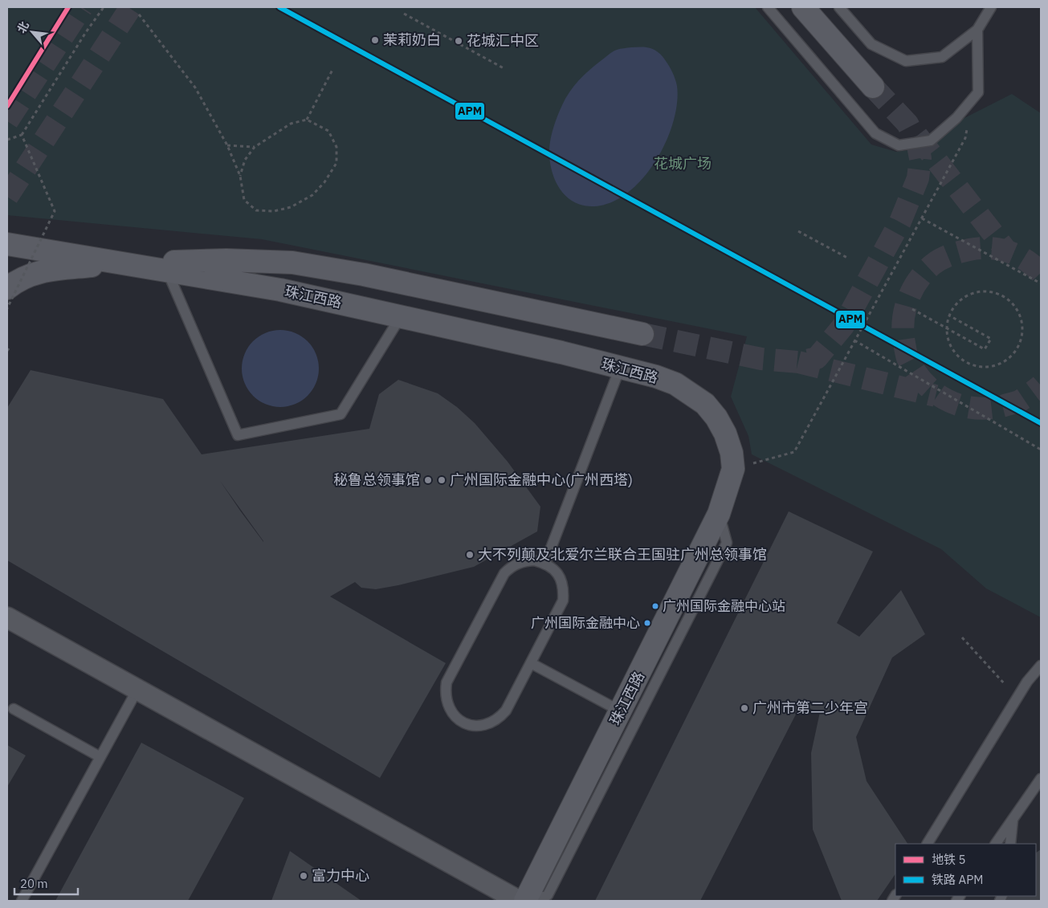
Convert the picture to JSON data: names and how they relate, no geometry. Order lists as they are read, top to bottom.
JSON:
{
  "streets": {
    "main road": ["珠江西路"]
  },
  "parks": ["花城广场"],
  "places": [
    "茉莉奶白",
    "花城汇中区",
    "秘鲁总领事馆",
    "广州国际金融中心(广州西塔)",
    "大不列颠及北爱尔兰联合王国驻广州总领事馆",
    "广州国际金融中心站",
    "广州国际金融中心",
    "广州市第二少年宫",
    "富力中心"
  ],
  "lines": ["metro line 5", "rail line APM"],
  "legend": ["地铁 5", "铁路 APM"],
  "scale_bar": "20 m",
  "north": "top left"
}
